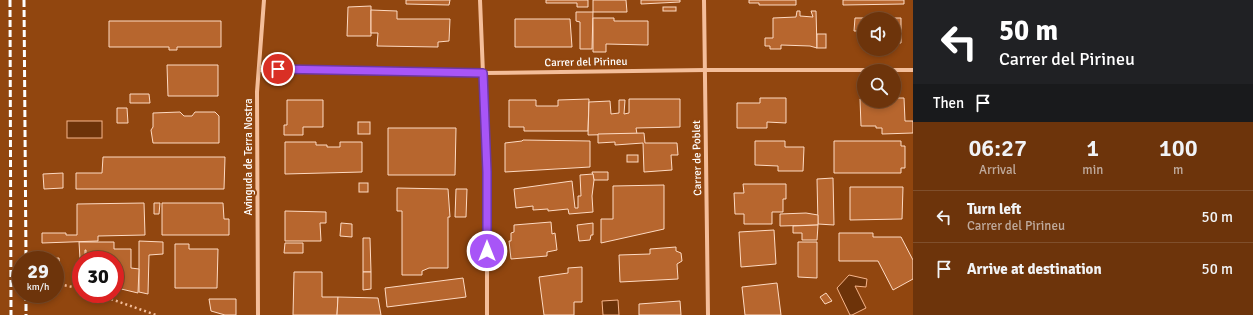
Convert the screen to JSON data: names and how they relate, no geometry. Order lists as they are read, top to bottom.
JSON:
{
  "streets": {
    "street": ["Carrer del Pirineu", "Avinguda de Terra Nostra", "Carrer de Poblet"]
  },
  "crossings": [
    ["Carrer del Pirineu", "Avinguda de Terra Nostra"],
    ["Carrer del Pirineu", "Carrer de Poblet"]
  ],
  "page": {
    "turn": ["50 m", "Carrer del Pirineu"],
    "then": "Then",
    "eta": [
      "06:27",
      "Arrival",
      "1",
      "min",
      "100",
      "m"
    ],
    "list": [
      {
        "name": "Turn left",
        "note": "Carrer del Pirineu",
        "value": "50 m"
      },
      {
        "name": "Arrive at destination",
        "value": "50 m"
      }
    ],
    "speed": "29 km/h",
    "limit": "30"
  }
}
